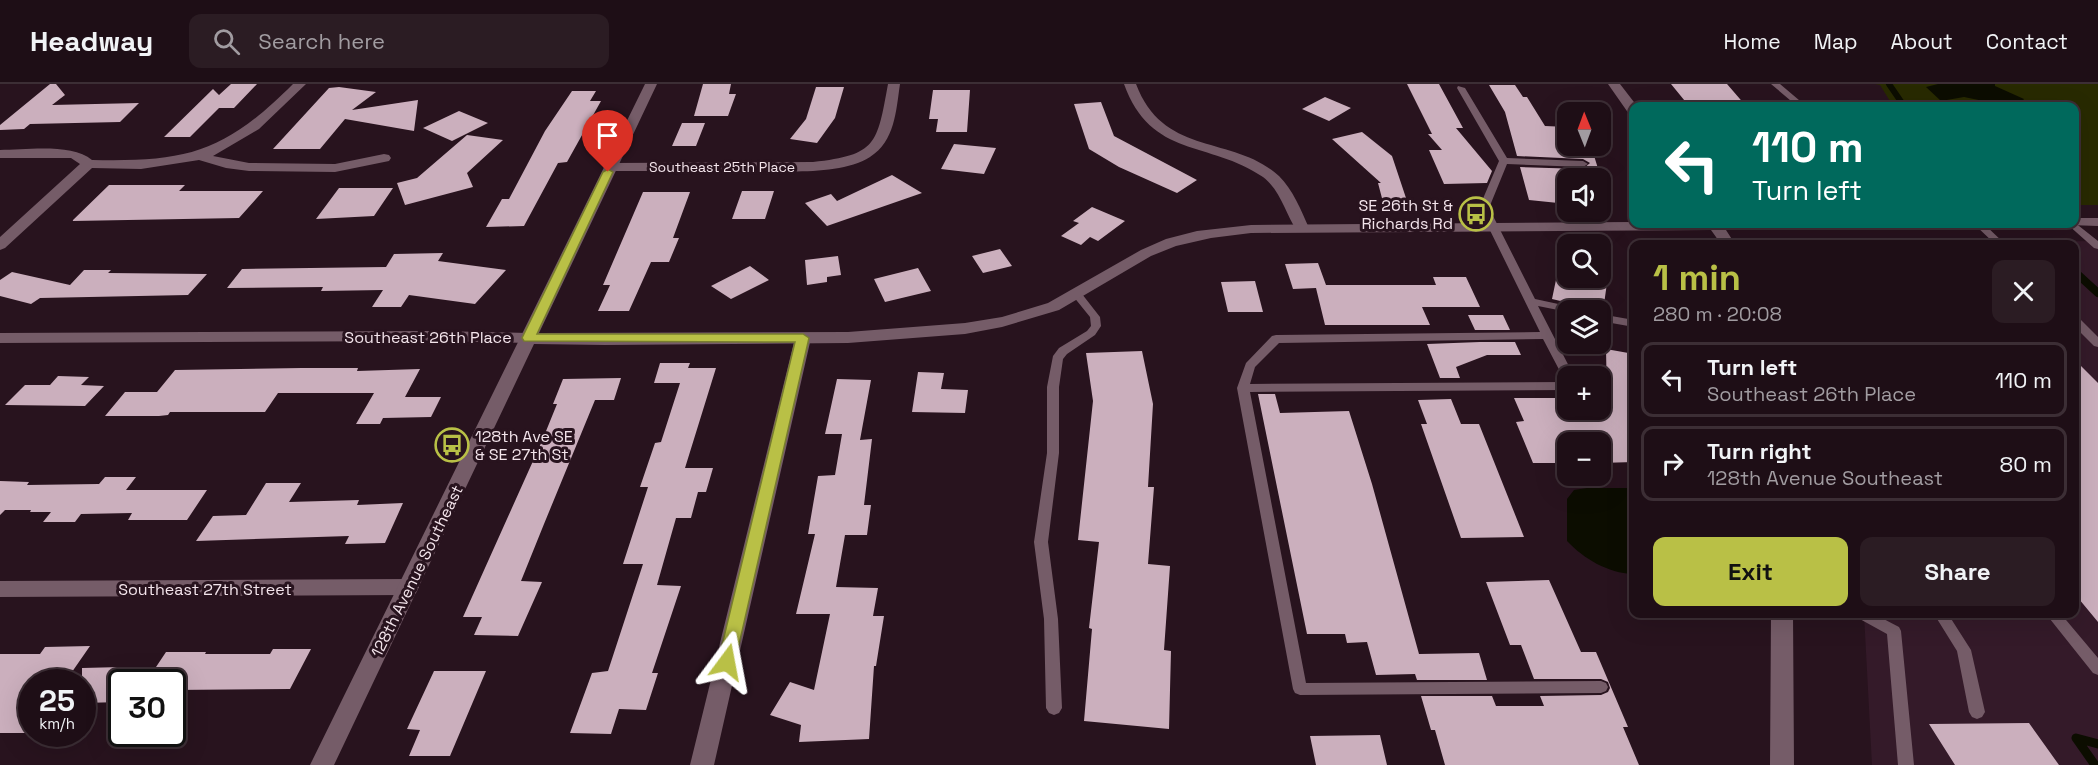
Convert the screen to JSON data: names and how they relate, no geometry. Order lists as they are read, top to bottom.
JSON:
{
  "streets": {
    "street": [
      "Southeast 25th Place",
      "Southeast 26th Place",
      "128th Avenue Southeast",
      "Southeast 27th Street"
    ]
  },
  "crossings": [
    ["Southeast 25th Place", "128th Avenue Southeast"],
    ["Southeast 26th Place", "128th Avenue Southeast"],
    ["128th Avenue Southeast", "Southeast 27th Street"]
  ],
  "places": {
    "bus stop": ["SE 26th St & Richards Rd", "128th Ave SE & SE 27th St"]
  },
  "north": "top",
  "page": {
    "header": "Headway",
    "search": "Search here",
    "nav": [
      "Home",
      "Map",
      "About",
      "Contact"
    ],
    "map_buttons": ["+", "−"],
    "turn": ["110 m", "Turn left"],
    "heading": ["1 min", "280 m · 20:08"],
    "list": [
      {
        "name": "Turn left",
        "note": "Southeast 26th Place",
        "value": "110 m"
      },
      {
        "name": "Turn right",
        "note": "128th Avenue Southeast",
        "value": "80 m"
      }
    ],
    "buttons": ["Exit", "Share"],
    "speed": "25 km/h",
    "limit": "30"
  }
}
